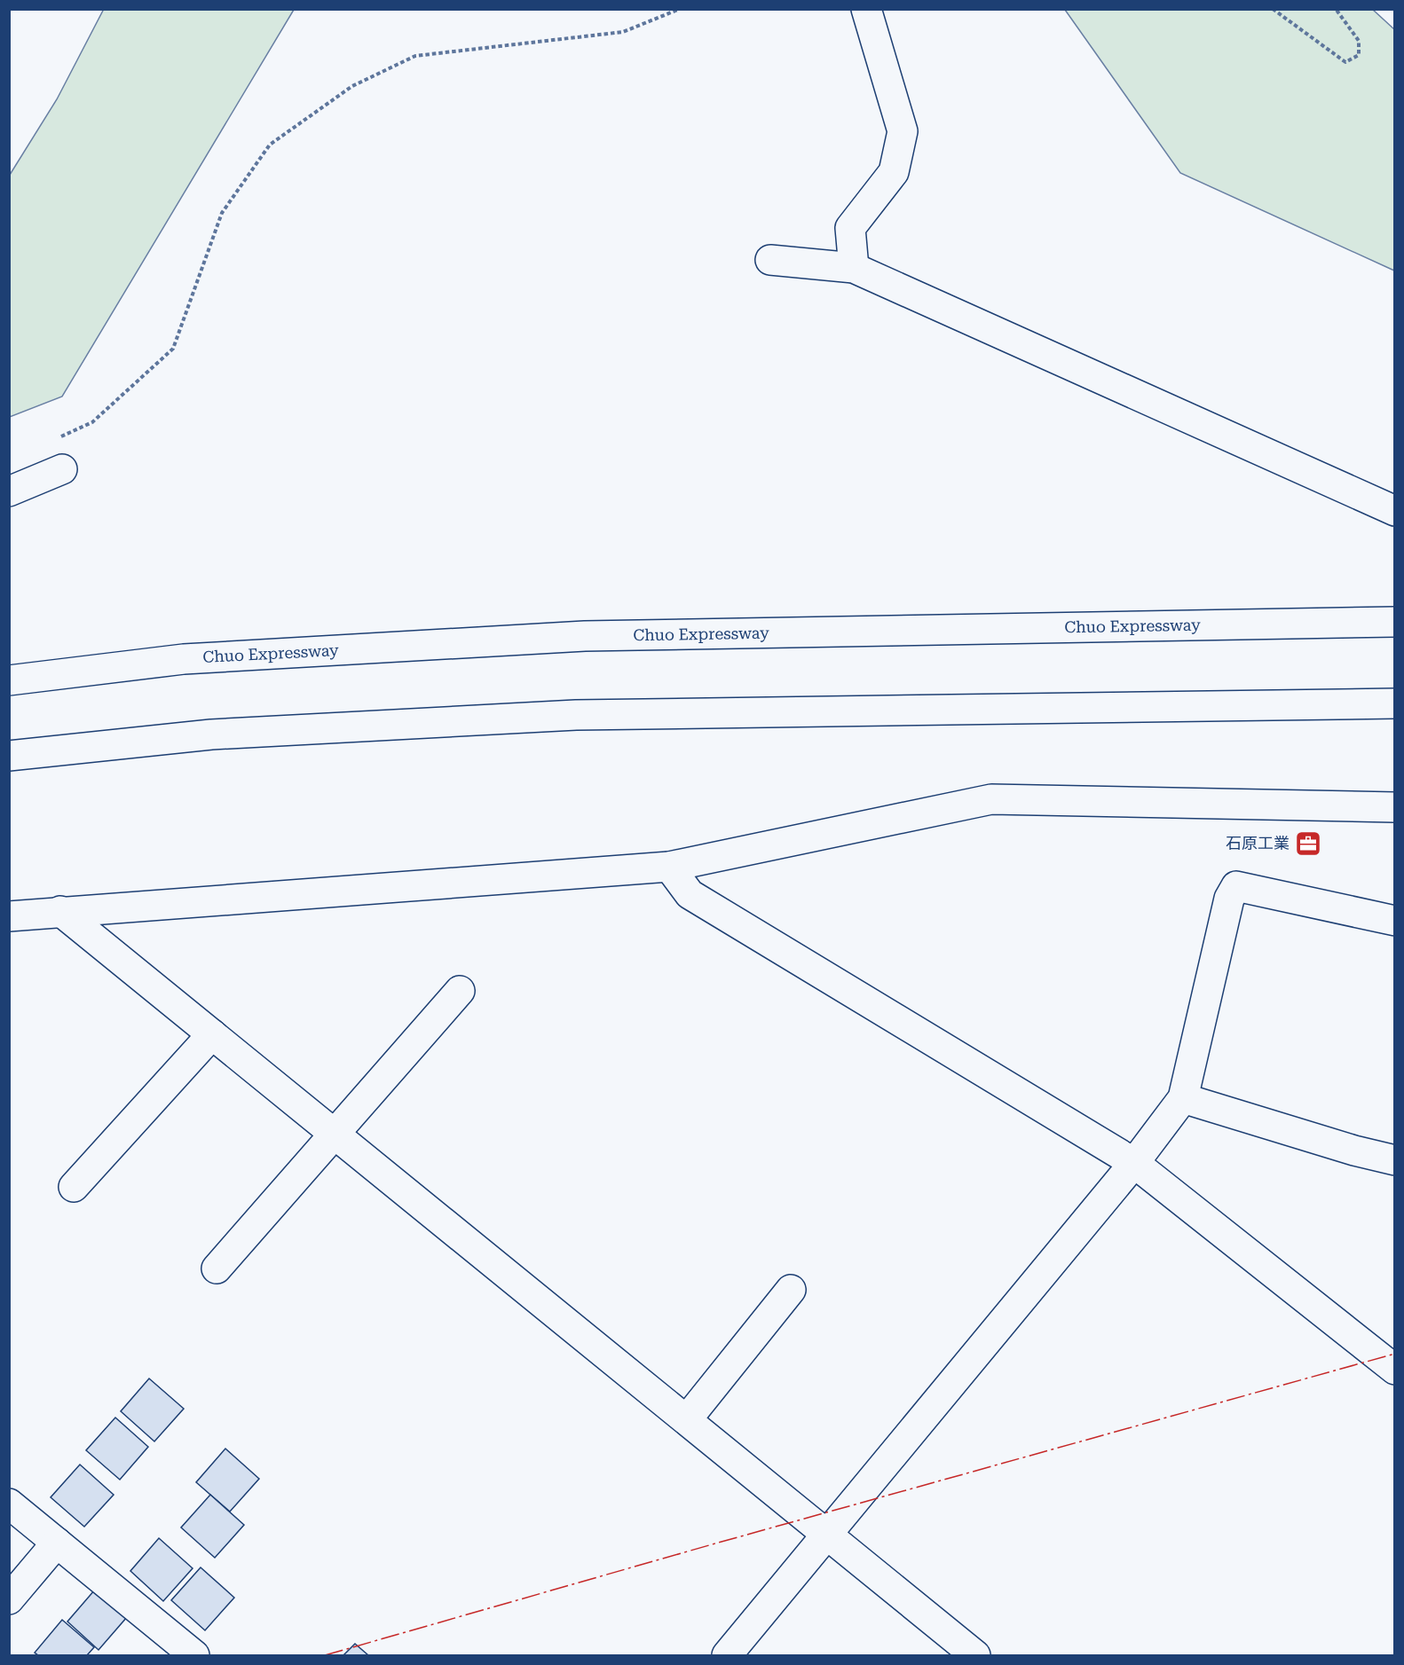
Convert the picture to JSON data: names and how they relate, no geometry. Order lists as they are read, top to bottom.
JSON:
{
  "streets": {
    "main road": ["Chuo Expressway"]
  },
  "places": {
    "office": ["石原工業"]
  }
}
